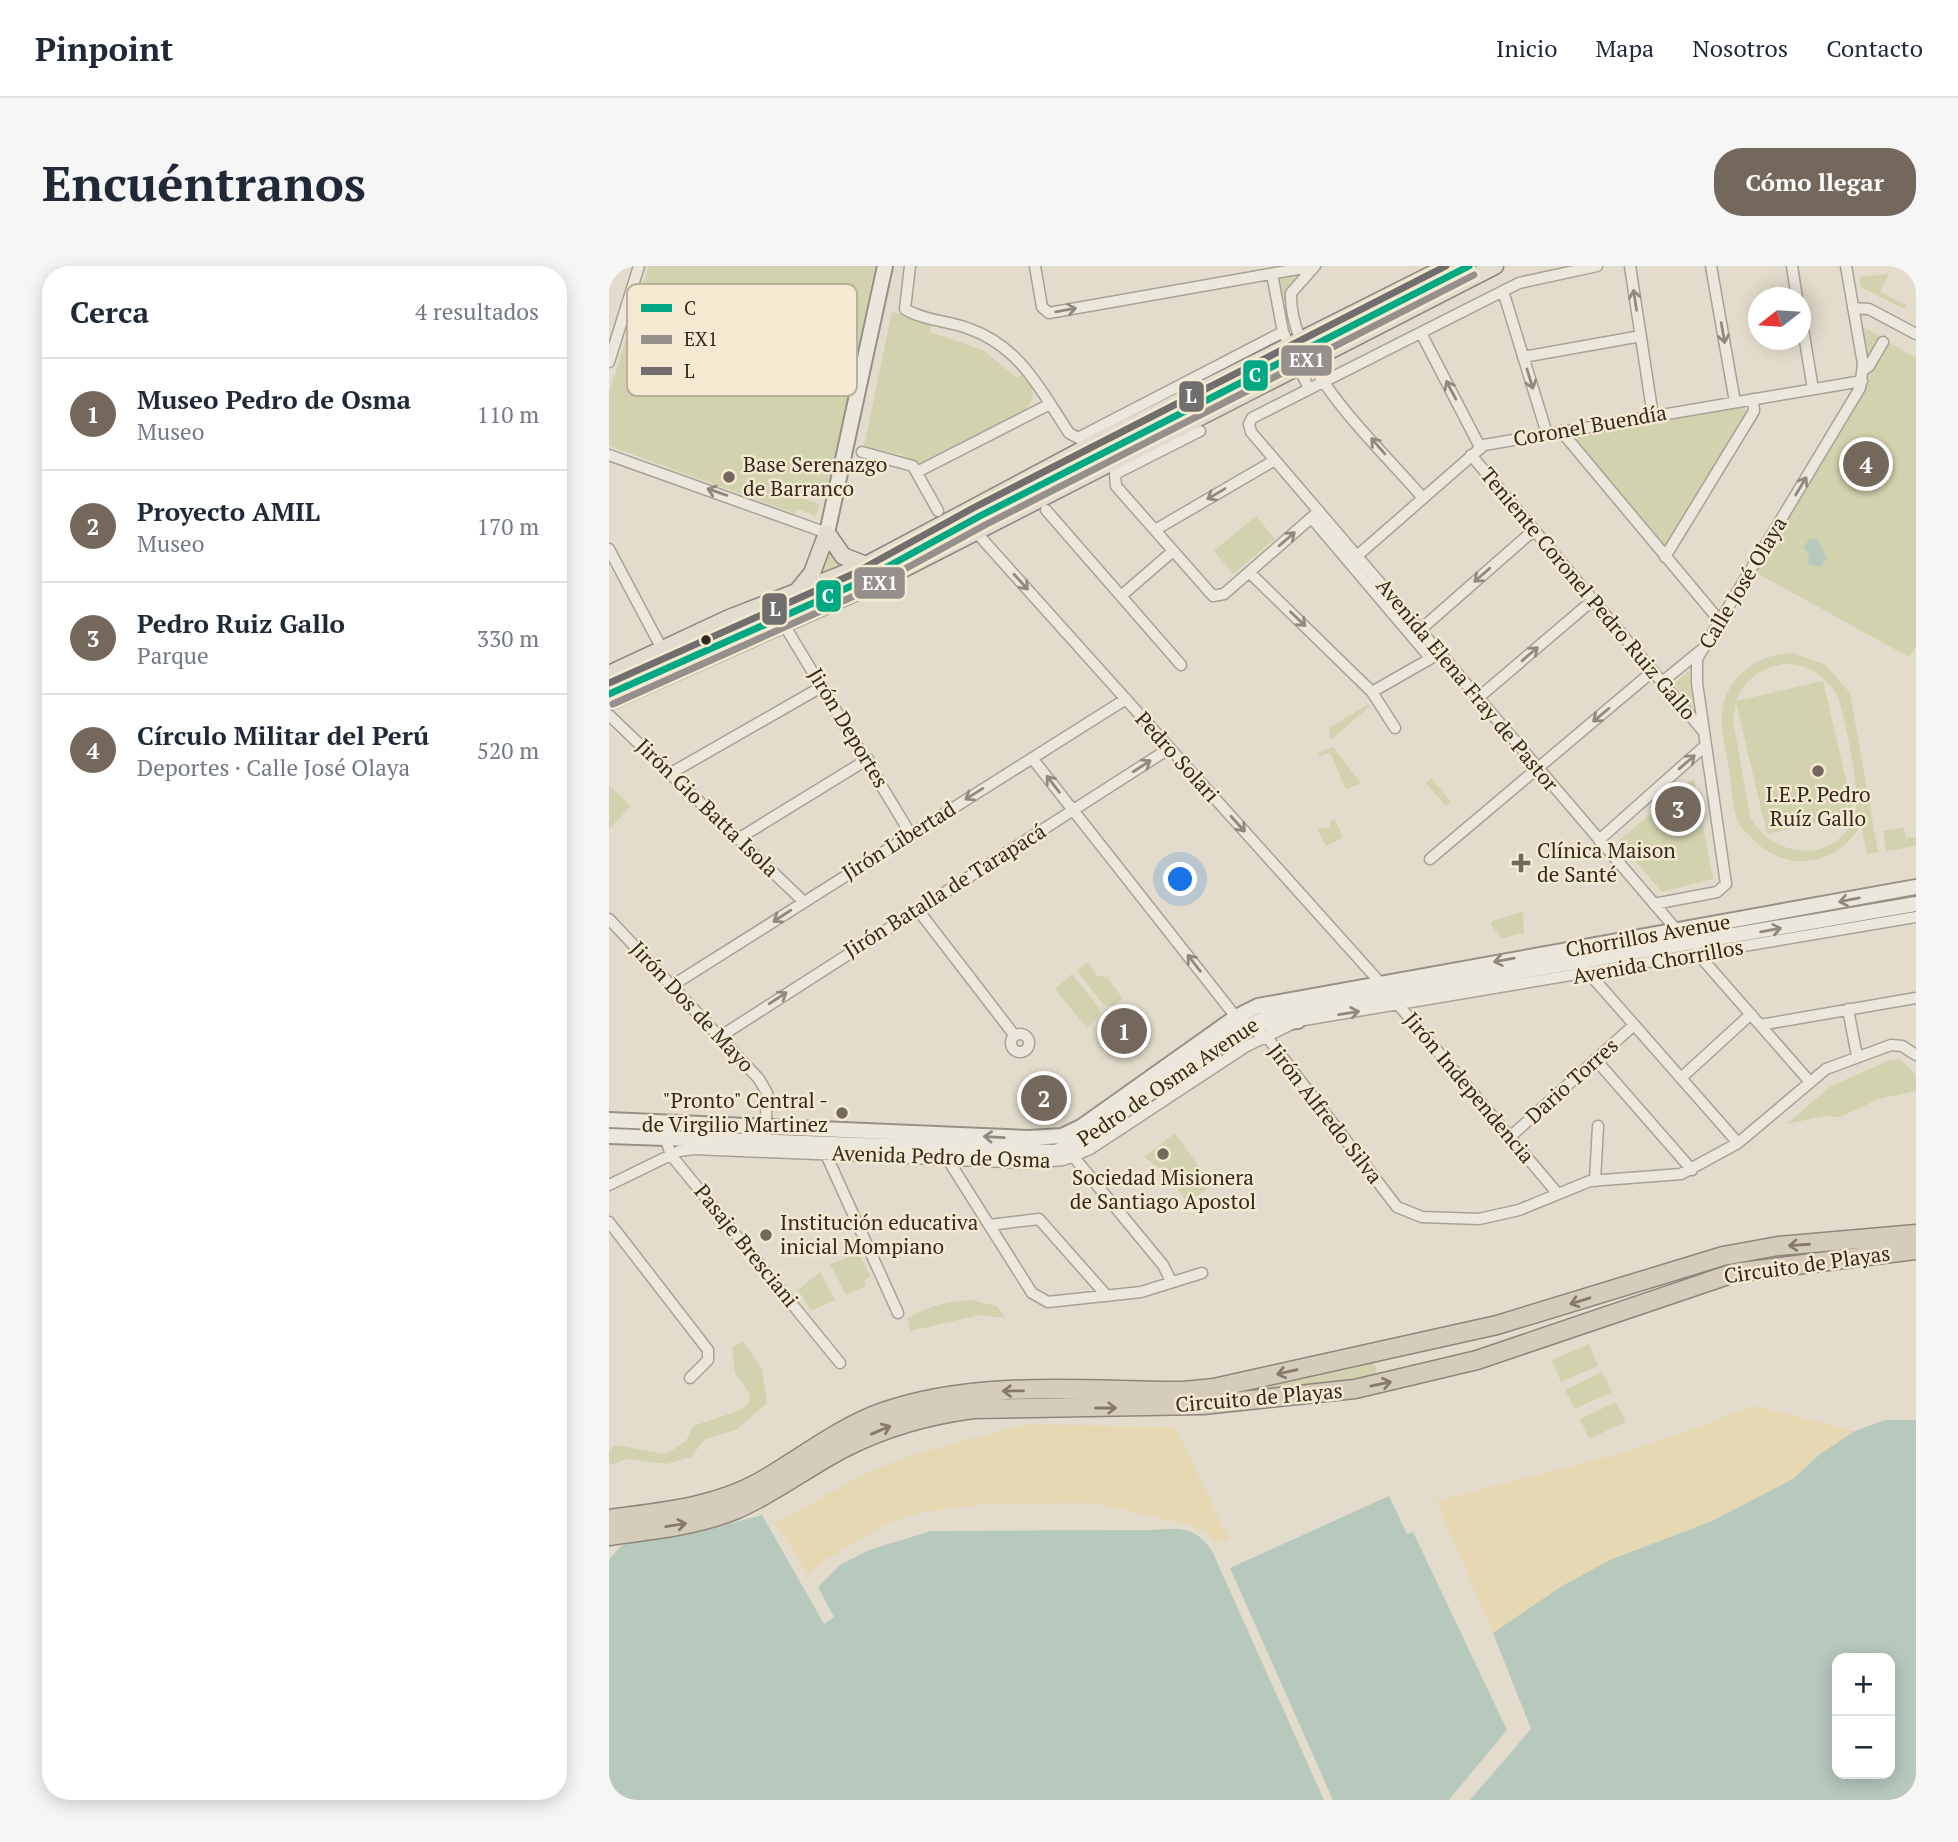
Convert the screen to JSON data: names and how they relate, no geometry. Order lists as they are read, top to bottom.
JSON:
{
  "streets": {
    "highway": ["Circuito de Playas"],
    "main road": ["Chorrillos Avenue", "Pedro de Osma Avenue"],
    "street": [
      "Coronel Buendía",
      "Calle José Olaya",
      "Teniente Coronel Pedro Ruiz Gallo",
      "Avenida Elena Fray de Pastor",
      "Jirón Deportes",
      "Pedro Solari",
      "Jirón Gio Batta Isola",
      "Jirón Libertad",
      "Jirón Batalla de Tarapacá",
      "Avenida Chorrillos",
      "Jirón Dos de Mayo",
      "Dario Torres",
      "Jirón Independencia",
      "Jirón Alfredo Silva",
      "Avenida Pedro de Osma",
      "Pasaje Bresciani"
    ]
  },
  "crossings": [
    ["Coronel Buendía", "Calle José Olaya"],
    ["Coronel Buendía", "Teniente Coronel Pedro Ruiz Gallo"],
    ["Calle José Olaya", "Teniente Coronel Pedro Ruiz Gallo"],
    ["Calle José Olaya", "Avenida Elena Fray de Pastor"],
    ["Avenida Elena Fray de Pastor", "Chorrillos Avenue"],
    ["Avenida Elena Fray de Pastor", "Avenida Chorrillos"],
    ["Jirón Deportes", "Jirón Libertad"],
    ["Pedro Solari", "Jirón Libertad"],
    ["Pedro Solari", "Jirón Batalla de Tarapacá"],
    ["Pedro Solari", "Chorrillos Avenue"],
    ["Pedro Solari", "Pedro de Osma Avenue"],
    ["Pedro Solari", "Jirón Independencia"],
    ["Jirón Gio Batta Isola", "Jirón Libertad"],
    ["Jirón Libertad", "Jirón Dos de Mayo"],
    ["Jirón Batalla de Tarapacá", "Jirón Dos de Mayo"],
    ["Chorrillos Avenue", "Avenida Chorrillos"],
    ["Chorrillos Avenue", "Pedro de Osma Avenue"],
    ["Chorrillos Avenue", "Jirón Independencia"],
    ["Avenida Chorrillos", "Jirón Independencia"],
    ["Jirón Dos de Mayo", "Pedro de Osma Avenue"],
    ["Dario Torres", "Jirón Independencia"],
    ["Pedro de Osma Avenue", "Jirón Independencia"],
    ["Pedro de Osma Avenue", "Jirón Alfredo Silva"],
    ["Pedro de Osma Avenue", "Avenida Pedro de Osma"],
    ["Pedro de Osma Avenue", "Pasaje Bresciani"],
    ["Jirón Independencia", "Jirón Alfredo Silva"],
    ["Jirón Alfredo Silva", "Avenida Pedro de Osma"],
    ["Avenida Pedro de Osma", "Pasaje Bresciani"]
  ],
  "one_way": ["Jirón Libertad", "Jirón Batalla de Tarapacá"],
  "places": {
    "other": [
      "Base Serenazgo de Barranco",
      "I.E.P. Pedro Ruíz Gallo",
      "\"Pronto\" Central - de Virgilio Martinez",
      "Sociedad Misionera de Santiago Apostol",
      "Institución educativa inicial Mompiano"
    ],
    "health": ["Clínica Maison de Santé"]
  },
  "lines": ["transit line C", "transit line L", "transit line EX1"],
  "legend": ["C", "EX1", "L"],
  "north": "left",
  "page": {
    "header": "Pinpoint",
    "nav": [
      "Inicio",
      "Mapa",
      "Nosotros",
      "Contacto"
    ],
    "buttons": "Cómo llegar",
    "title": "Encuéntranos",
    "heading": ["Cerca", "4 resultados"],
    "list": [
      {
        "mark": "1",
        "name": "Museo Pedro de Osma",
        "note": "Museo",
        "value": "110 m"
      },
      {
        "mark": "2",
        "name": "Proyecto AMIL",
        "note": "Museo",
        "value": "170 m"
      },
      {
        "mark": "3",
        "name": "Pedro Ruiz Gallo",
        "note": "Parque",
        "value": "330 m"
      },
      {
        "mark": "4",
        "name": "Círculo Militar del Perú",
        "note": "Deportes · Calle José Olaya",
        "value": "520 m"
      }
    ],
    "pins": [
      "4",
      "3",
      "1",
      "2"
    ],
    "map_buttons": ["+", "−"]
  }
}
